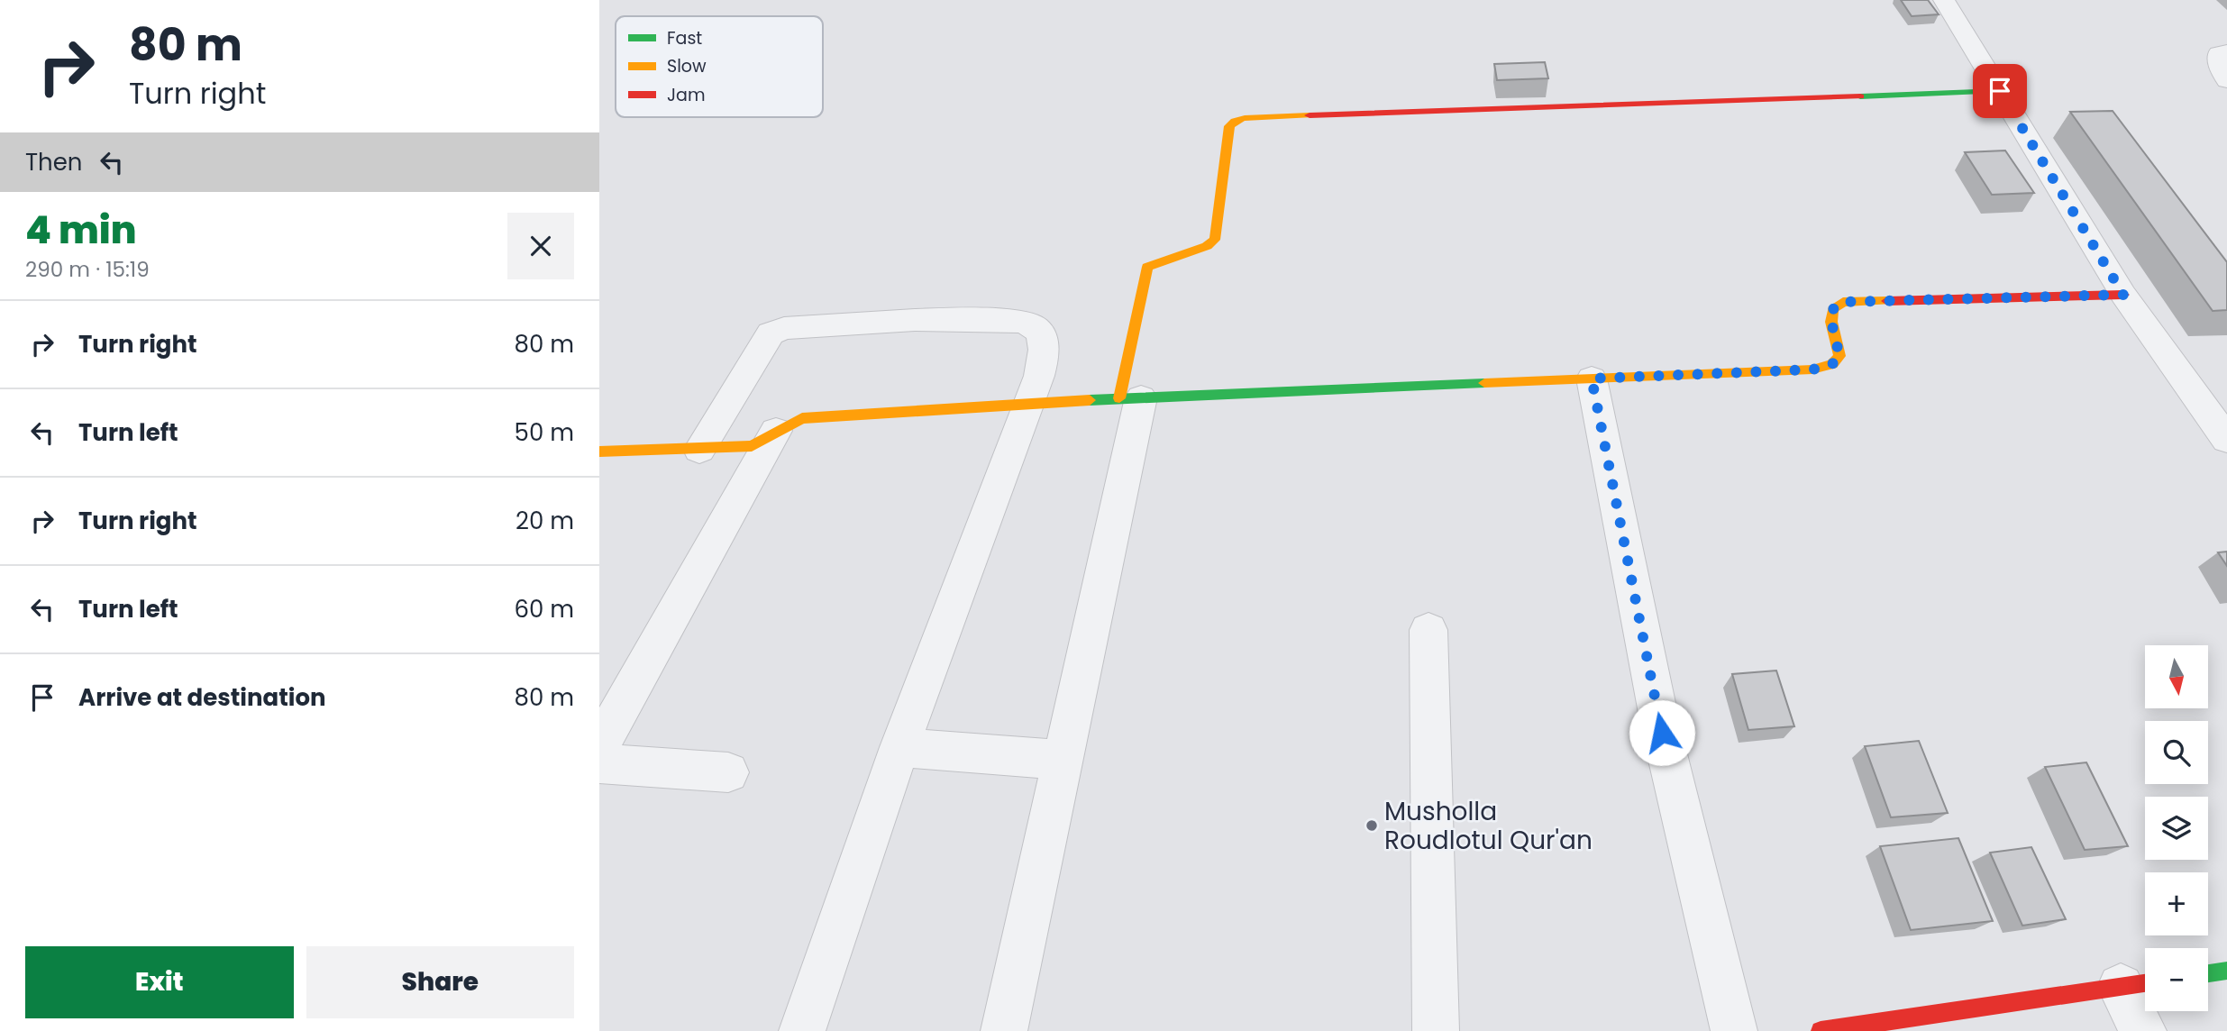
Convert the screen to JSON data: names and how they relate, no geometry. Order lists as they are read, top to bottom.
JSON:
{
  "places": ["Musholla Roudlotul Qur'an"],
  "legend": ["Fast", "Slow", "Jam"],
  "north": "bottom",
  "page": {
    "turn": ["80 m", "Turn right"],
    "then": "Then",
    "heading": ["4 min", "290 m · 15:19"],
    "list": [
      {
        "name": "Turn right",
        "value": "80 m"
      },
      {
        "name": "Turn left",
        "value": "50 m"
      },
      {
        "name": "Turn right",
        "value": "20 m"
      },
      {
        "name": "Turn left",
        "value": "60 m"
      },
      {
        "name": "Arrive at destination",
        "value": "80 m"
      }
    ],
    "map_buttons": ["+", "−"],
    "buttons": ["Exit", "Share"]
  }
}
